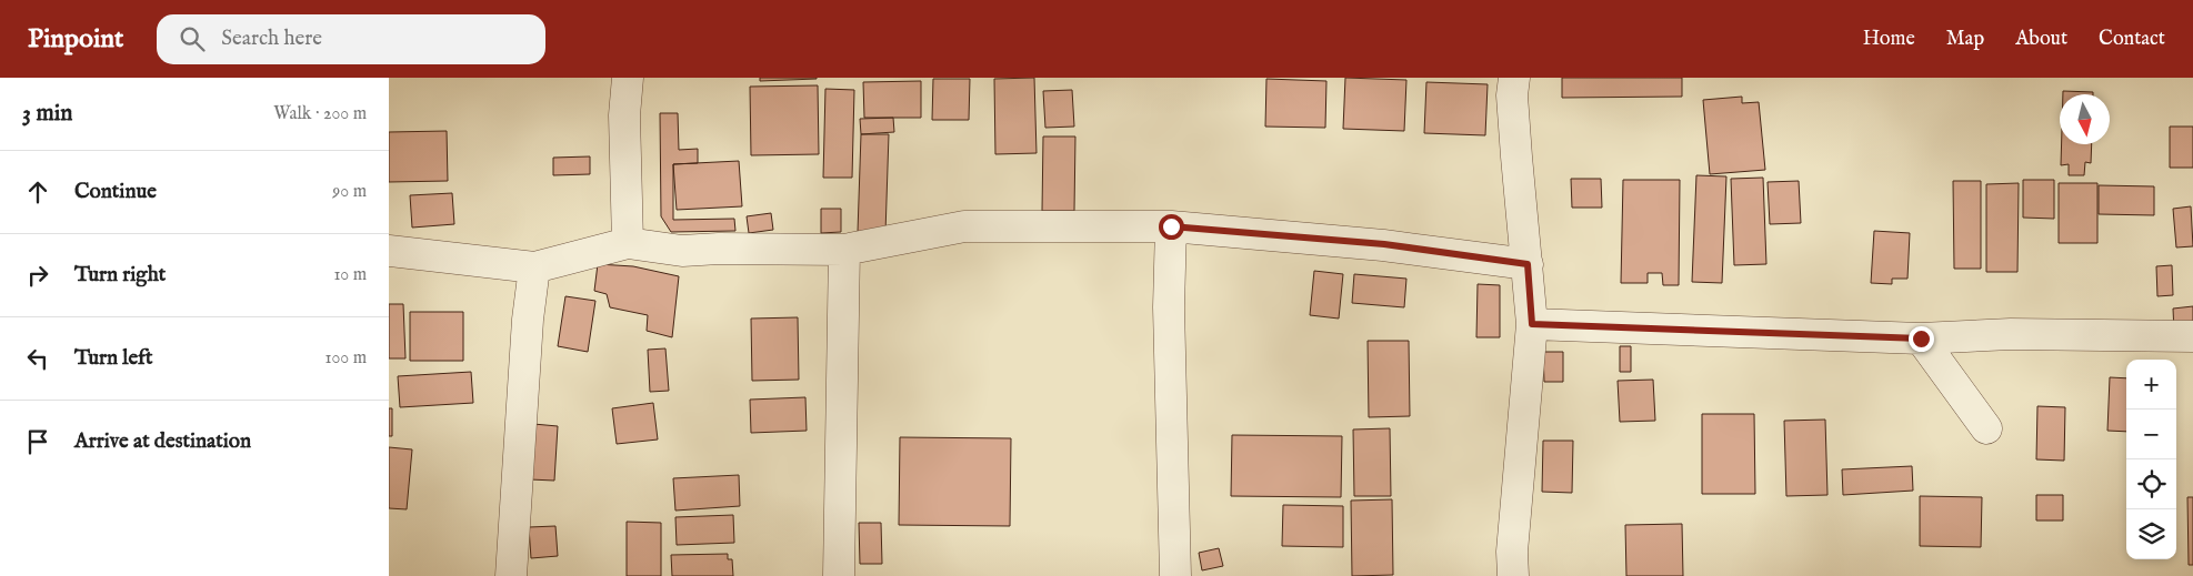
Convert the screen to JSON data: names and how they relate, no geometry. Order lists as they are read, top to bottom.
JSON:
{
  "north": "bottom",
  "page": {
    "header": "Pinpoint",
    "search": "Search here",
    "nav": [
      "Home",
      "Map",
      "About",
      "Contact"
    ],
    "heading": ["3 min", "Walk · 200 m"],
    "list": [
      ["Continue", "90 m"],
      ["Turn right", "10 m"],
      ["Turn left", "100 m"],
      "Arrive at destination"
    ],
    "map_buttons": ["+", "−"]
  }
}
